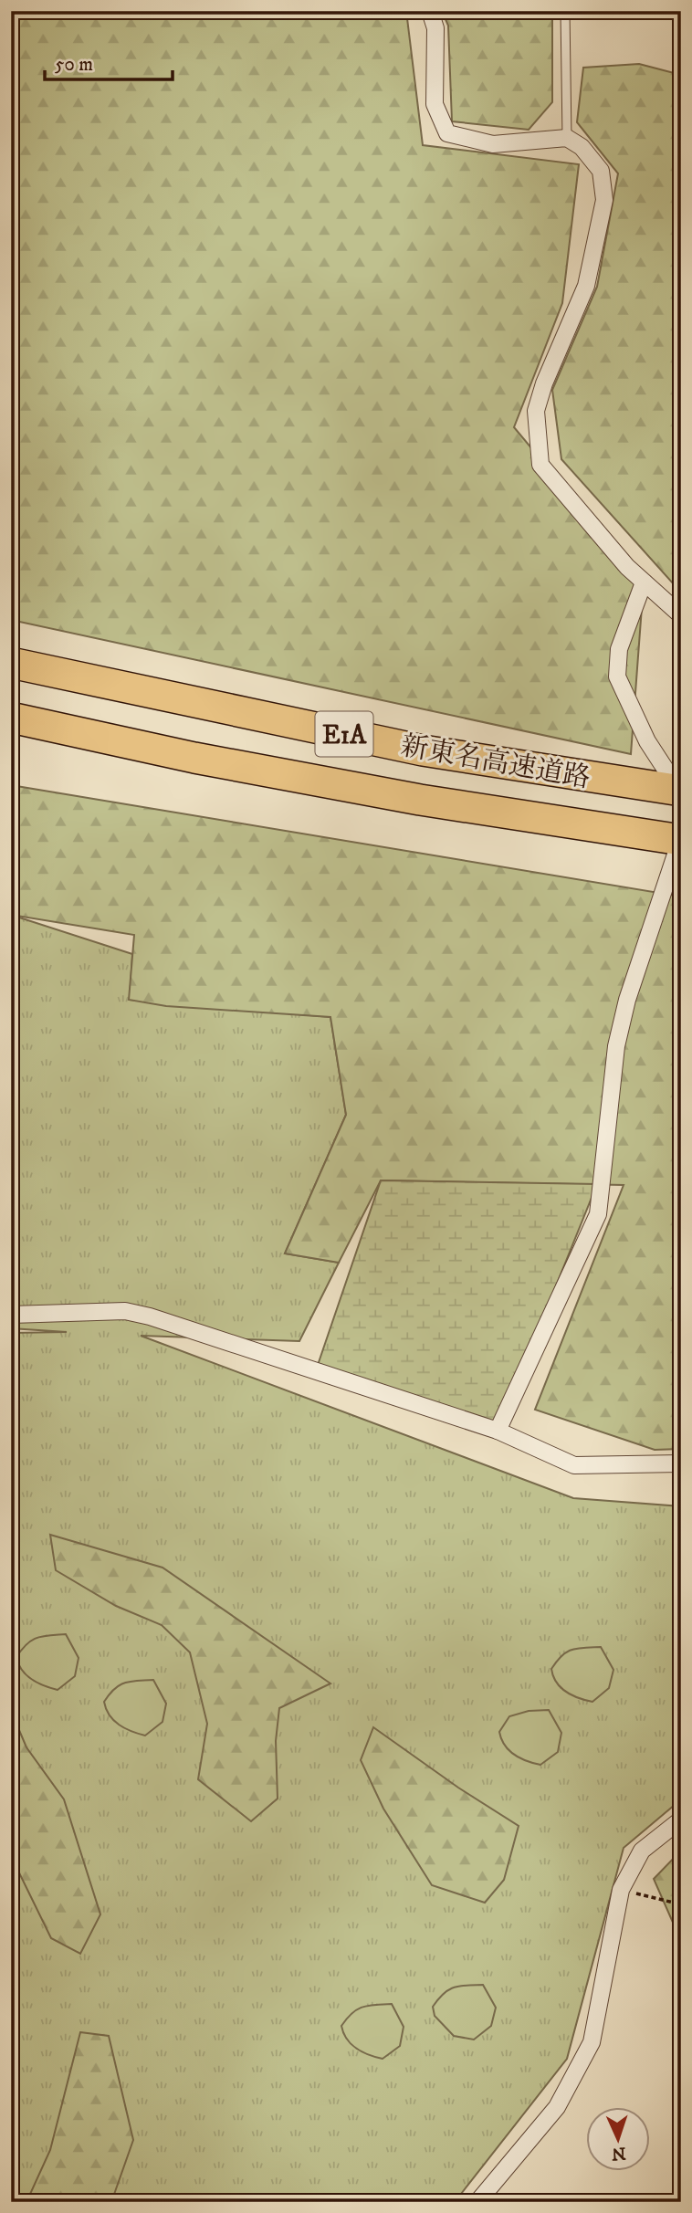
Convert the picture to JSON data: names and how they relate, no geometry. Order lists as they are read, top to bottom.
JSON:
{
  "streets": {
    "highway": ["E1A", "新東名高速道路"]
  },
  "scale_bar": "50 m",
  "north": "bottom"
}
